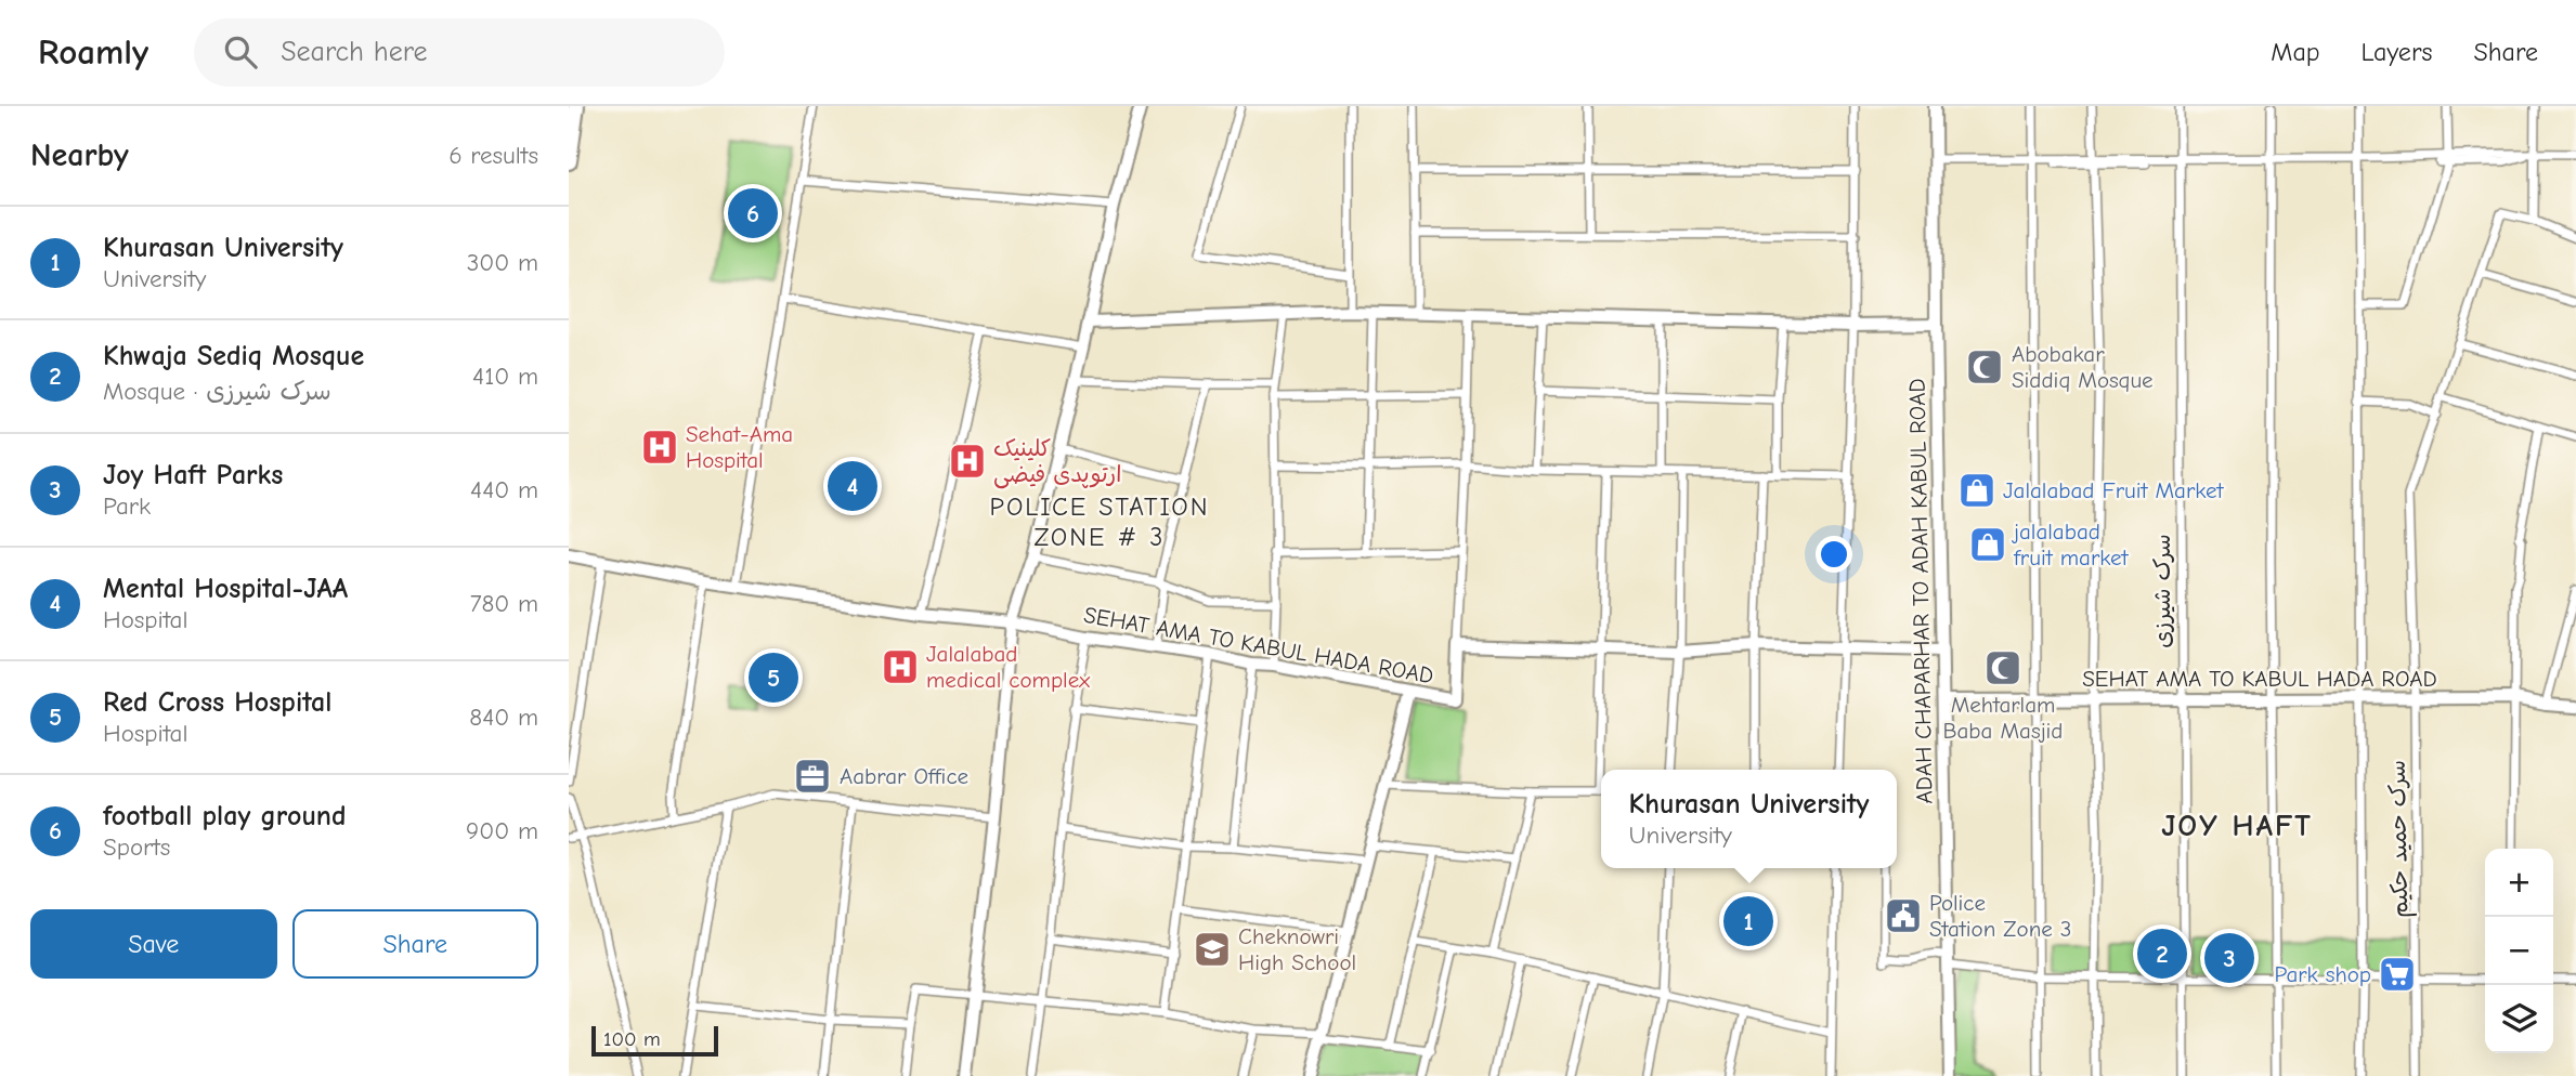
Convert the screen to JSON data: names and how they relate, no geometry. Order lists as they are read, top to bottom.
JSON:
{
  "streets": {
    "main road": ["ADAH CHAPARHAR TO ADAH KABUL ROAD", "SEHAT AMA TO KABUL HADA ROAD"],
    "street": ["سرک شیرزی", "سرک حمید حکیم"]
  },
  "crossings": [
    ["ADAH CHAPARHAR TO ADAH KABUL ROAD", "SEHAT AMA TO KABUL HADA ROAD"],
    ["سرک شیرزی", "SEHAT AMA TO KABUL HADA ROAD"],
    ["SEHAT AMA TO KABUL HADA ROAD", "سرک حمید حکیم"]
  ],
  "districts": ["POLICE STATION ZONE # 3", "JOY HAFT"],
  "places": {
    "mosque": ["Abobakar Siddiq Mosque", "Mehtarlam Baba Masjid"],
    "hospital": ["Sehat-Ama Hospital", "کلینیک ارتوپدی فیضی", "Jalalabad medical complex"],
    "shop": ["Jalalabad Fruit Market", "jalalabad fruit market"],
    "office": ["Aabrar Office"],
    "public building": ["Police Station Zone 3"],
    "school or university": ["Cheknowri High School"],
    "supermarket": ["Park shop"]
  },
  "scale_bar": "100 m",
  "page": {
    "header": "Roamly",
    "search": "Search here",
    "nav": ["Map", "Layers", "Share"],
    "heading": ["Nearby", "6 results"],
    "pins": [
      "6",
      "4",
      "5",
      "1",
      "2",
      "3"
    ],
    "list": [
      {
        "mark": "1",
        "name": "Khurasan University",
        "note": "University",
        "value": "300 m"
      },
      {
        "mark": "2",
        "name": "Khwaja Sediq Mosque",
        "note": "Mosque · سرک شیرزی",
        "value": "410 m"
      },
      {
        "mark": "3",
        "name": "Joy Haft Parks",
        "note": "Park",
        "value": "440 m"
      },
      {
        "mark": "4",
        "name": "Mental Hospital-JAA",
        "note": "Hospital",
        "value": "780 m"
      },
      {
        "mark": "5",
        "name": "Red Cross Hospital",
        "note": "Hospital",
        "value": "840 m"
      },
      {
        "mark": "6",
        "name": "football play ground",
        "note": "Sports",
        "value": "900 m"
      }
    ],
    "popup": ["Khurasan University", "University"],
    "map_buttons": ["+", "−"],
    "buttons": ["Save", "Share"],
    "scale": "100 m"
  }
}
